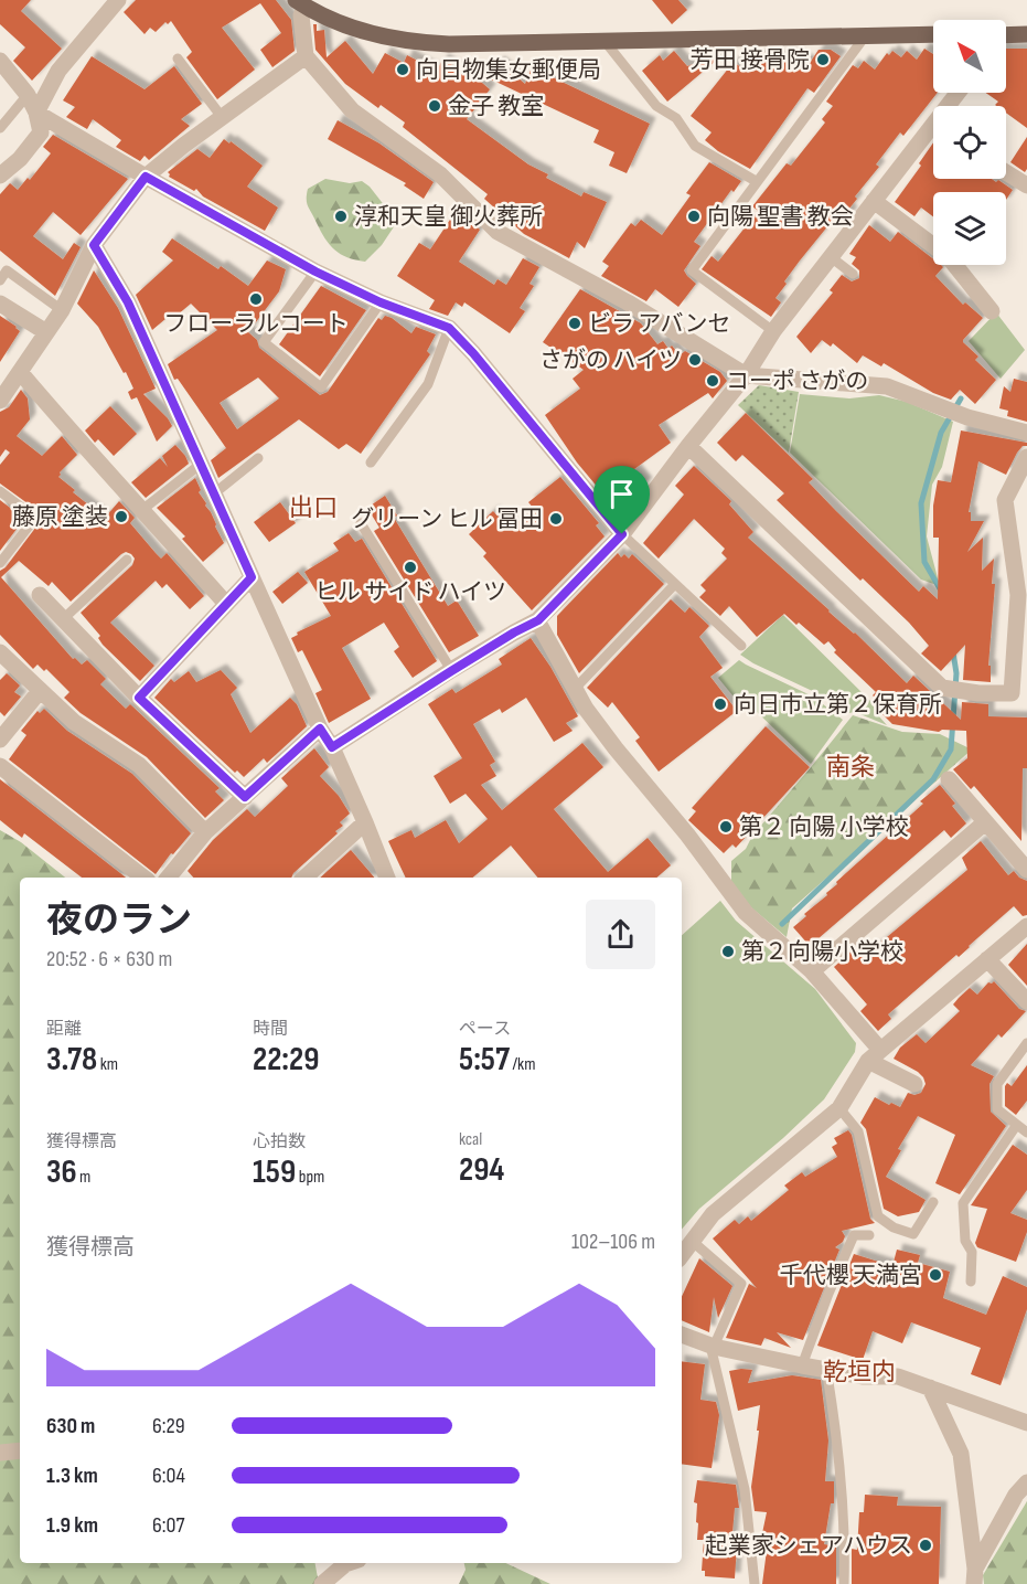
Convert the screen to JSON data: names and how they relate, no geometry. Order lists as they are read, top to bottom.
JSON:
{
  "districts": ["出口", "南条", "乾垣内"],
  "places": [
    "芳田 接骨院",
    "向日物集女郵便局",
    "金子 教室",
    "淳和天皇 御火葬所",
    "向陽 聖書 教会",
    "フローラルコート",
    "ビラ アバンセ",
    "さがの ハイツ",
    "コーポ さがの",
    "藤原 塗装",
    "グリーン ヒル 冨田",
    "ヒル サイド ハイツ",
    "向日市立第２保育所",
    "第２ 向陽 小学校",
    "第２向陽小学校",
    "千代櫻 天満宮",
    "起業家シェアハウス"
  ],
  "north": "top left",
  "page": {
    "heading": ["夜のラン", "20:52 · 6 × 630 m"],
    "stats": [
      ["距離", "3.78 km"],
      ["時間", "22:29"],
      ["ペース", "5:57 /km"],
      ["獲得標高", "36 m"],
      ["心拍数", "159 bpm"],
      ["kcal", "294"]
    ],
    "chart": ["獲得標高", "102–106 m"],
    "list": [
      {
        "name": "630 m",
        "note": "6:29"
      },
      {
        "name": "1.3 km",
        "note": "6:04"
      },
      {
        "name": "1.9 km",
        "note": "6:07"
      }
    ]
  }
}
